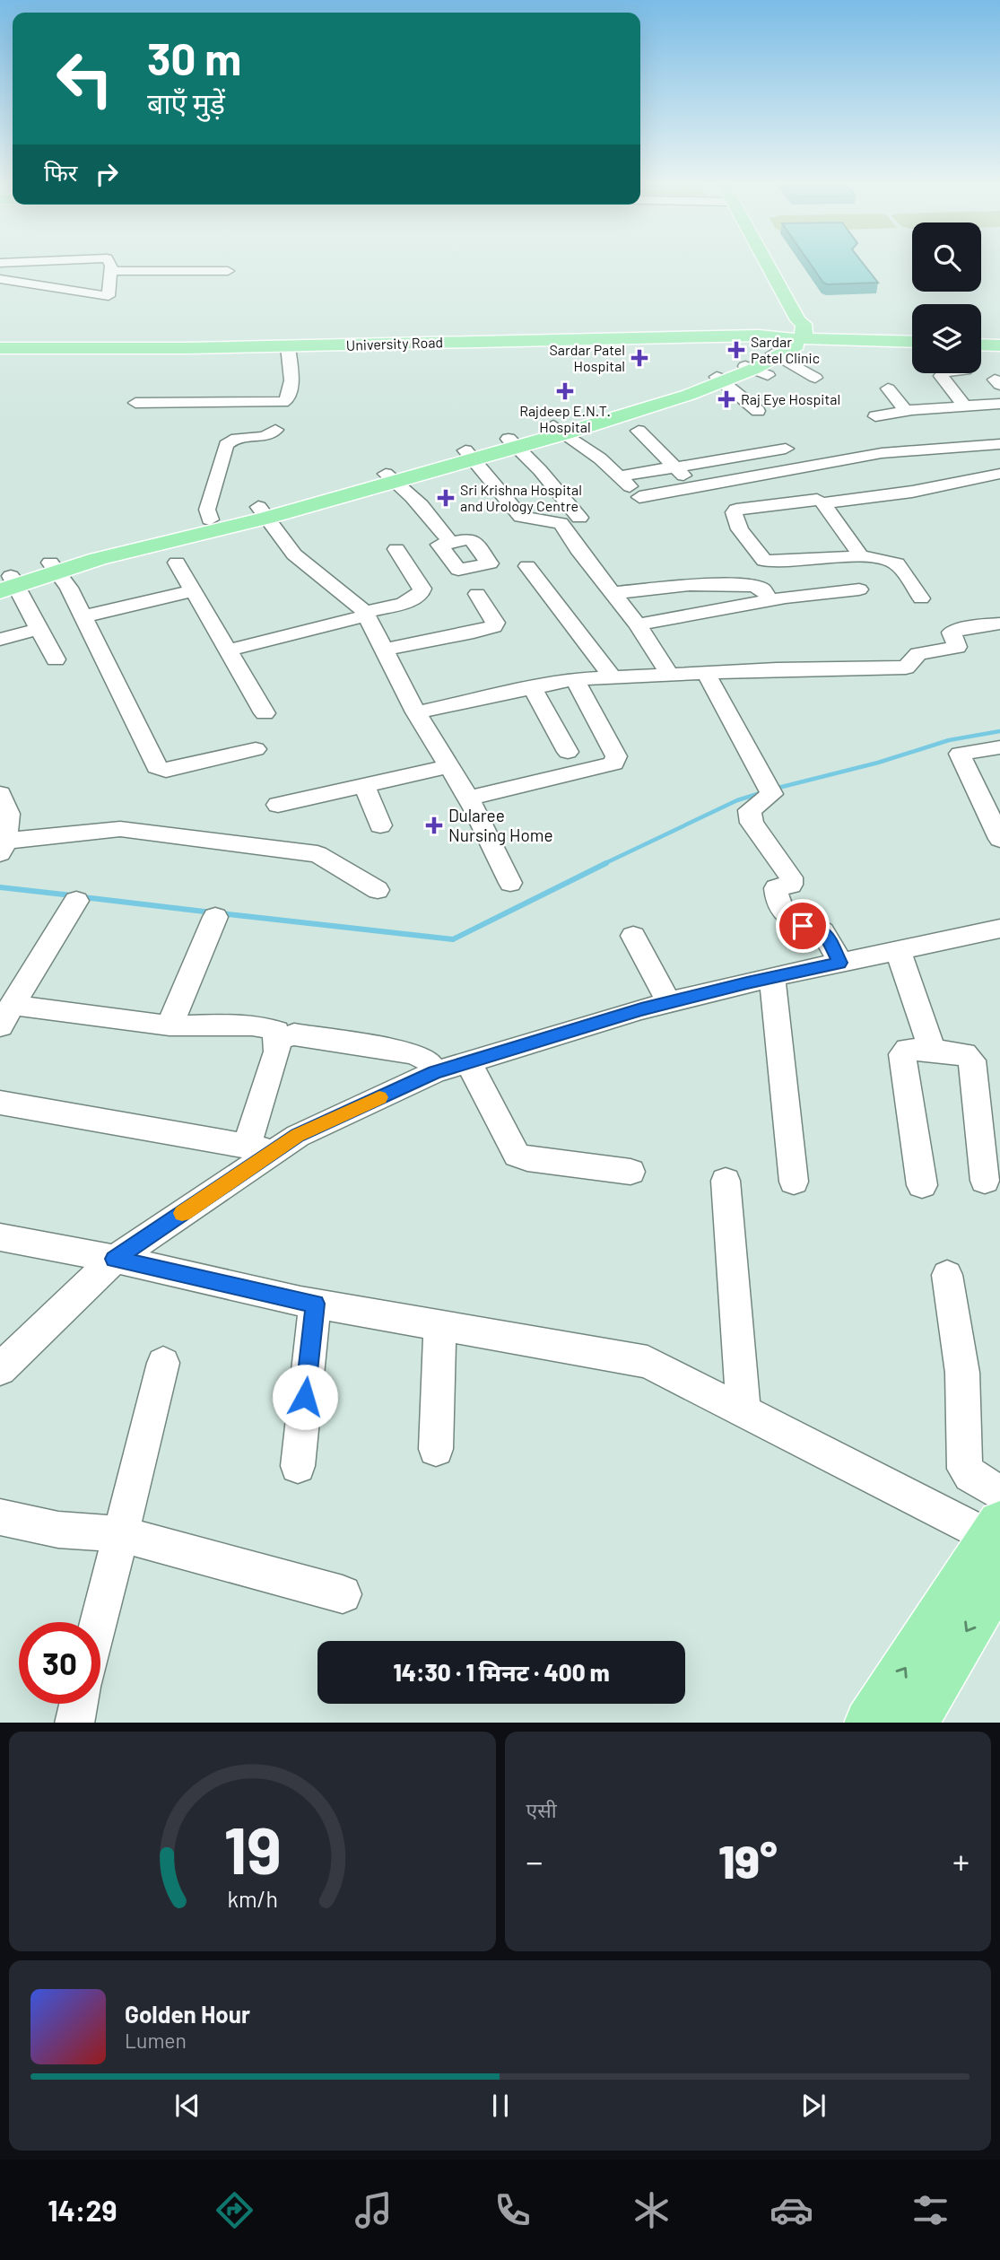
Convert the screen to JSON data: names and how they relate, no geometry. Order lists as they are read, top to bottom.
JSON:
{
  "streets": {
    "main road": ["University Road"]
  },
  "places": {
    "health": [
      "Sardar Patel Clinic",
      "Sardar Patel Hospital",
      "Rajdeep E.N.T. Hospital",
      "Raj Eye Hospital",
      "Sri Krishna Hospital and Urology Centre",
      "Dularee Nursing Home"
    ]
  },
  "page": {
    "turn": ["30 m", "बाएँ मुड़ें"],
    "then": "फिर",
    "limit": "30",
    "trip": "14:30 · 1 मिनट · 400 m",
    "tile": "एसी",
    "heat": ["−", "19°", "+"],
    "song": ["Golden Hour", "Lumen"],
    "tabs": "14:29",
    "gauge": ["19", "km/h"]
  }
}
